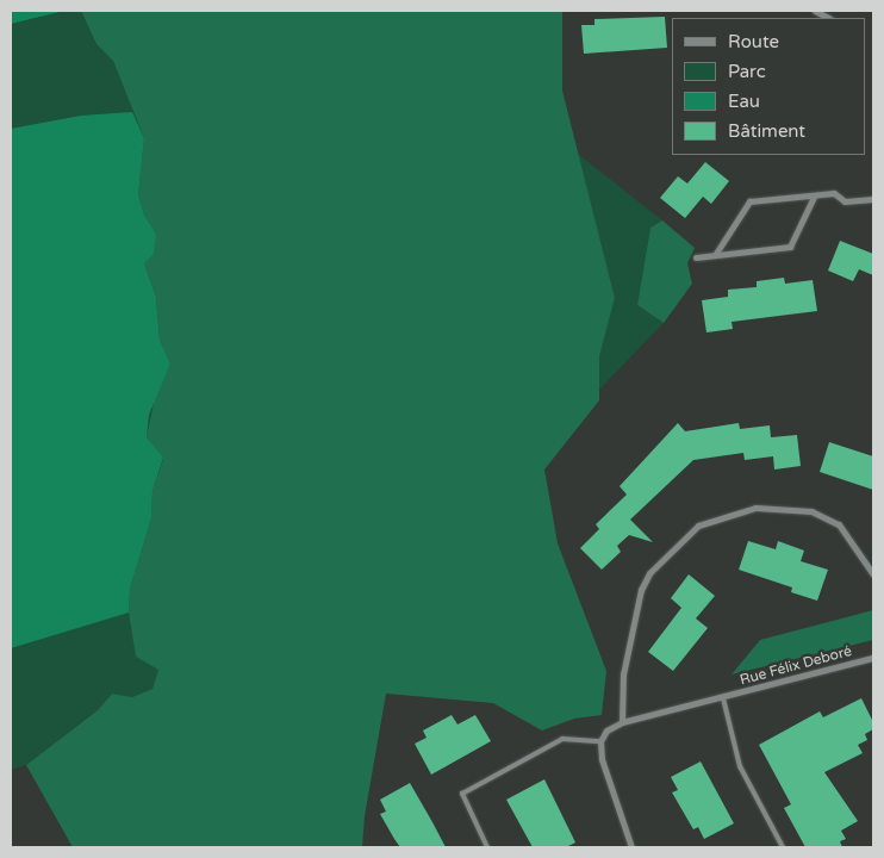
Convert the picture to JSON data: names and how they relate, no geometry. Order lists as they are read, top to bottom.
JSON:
{
  "streets": {
    "street": ["Rue Félix Deboré"]
  },
  "legend": [
    "Route",
    "Parc",
    "Eau",
    "Bâtiment"
  ]
}
